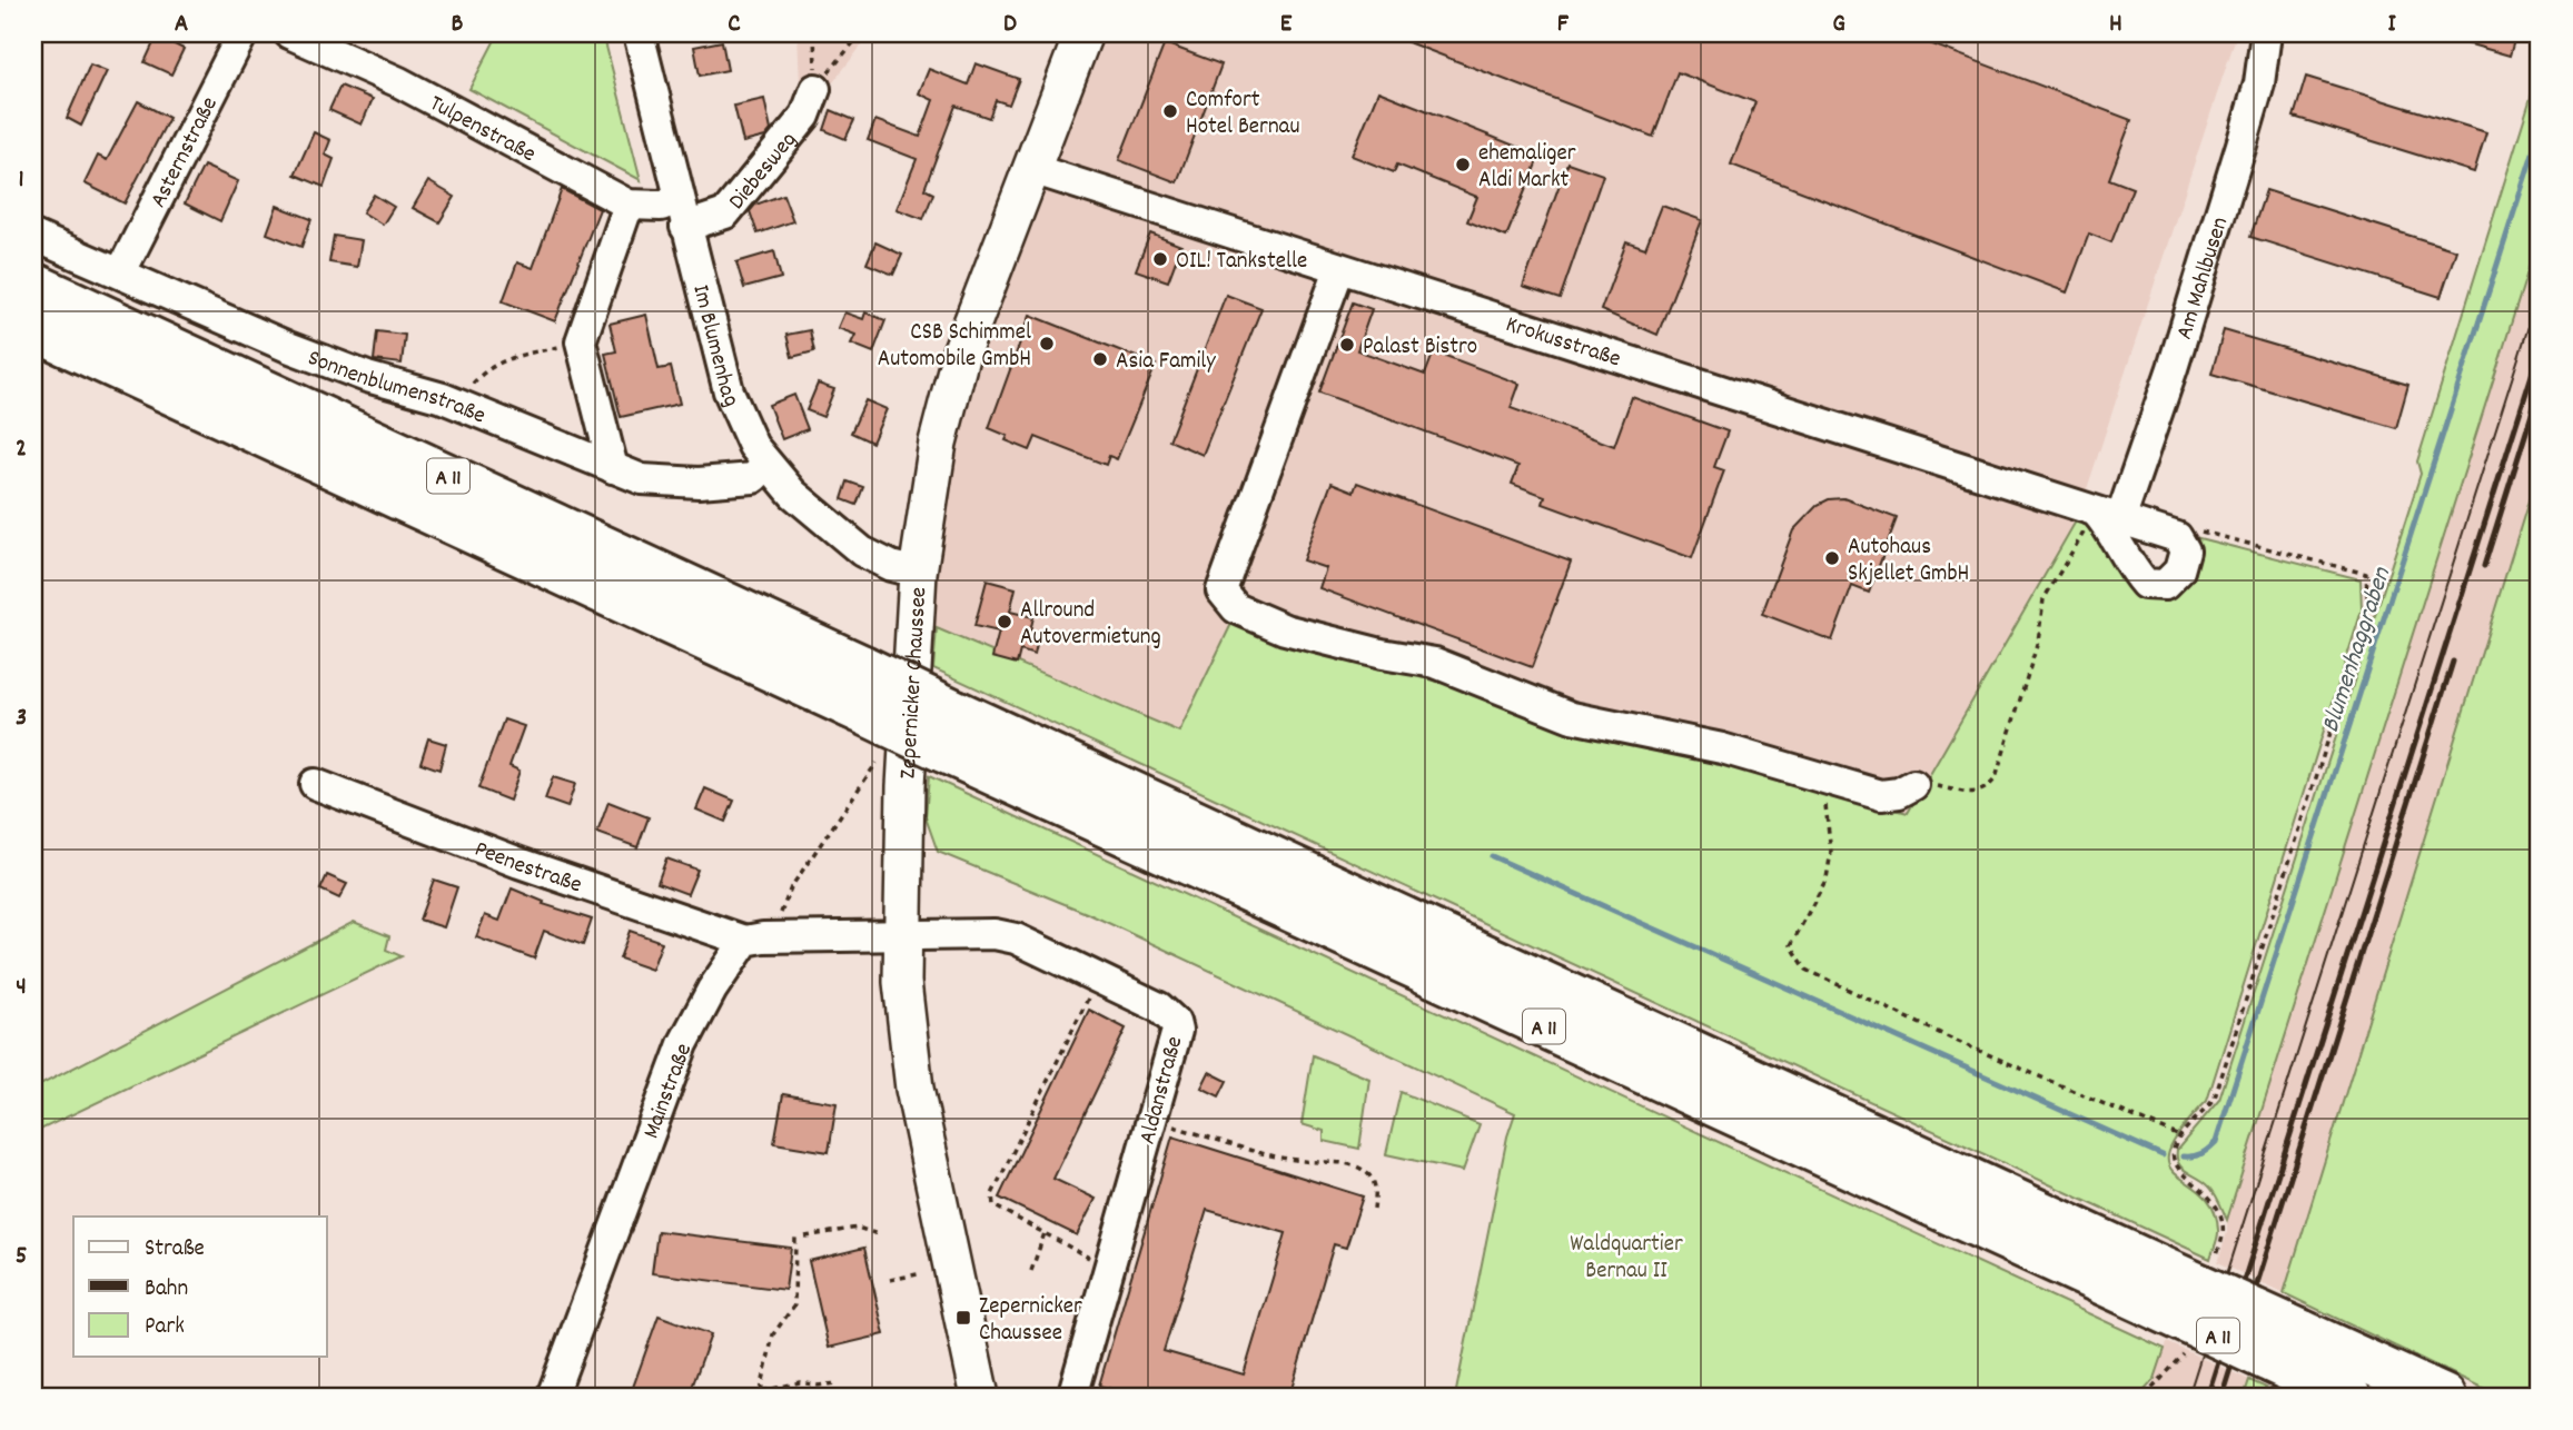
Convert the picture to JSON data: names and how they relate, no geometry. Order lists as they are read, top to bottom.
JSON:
{
  "streets": {
    "highway": ["A 11"],
    "main road": ["Zepernicker Chaussee"],
    "street": [
      "Tulpenstraße",
      "Asternstraße",
      "Diebesweg",
      "Am Mahlbusen",
      "Krokusstraße",
      "Im Blumenhag",
      "Sonnenblumenstraße",
      "Peenestraße",
      "Aldanstraße",
      "Mainstraße"
    ]
  },
  "crossings": [
    ["Tulpenstraße", "Diebesweg"],
    ["Tulpenstraße", "Im Blumenhag"],
    ["Asternstraße", "Sonnenblumenstraße"],
    ["Diebesweg", "Im Blumenhag"],
    ["Am Mahlbusen", "Krokusstraße"],
    ["Krokusstraße", "Zepernicker Chaussee"],
    ["Im Blumenhag", "Sonnenblumenstraße"],
    ["Im Blumenhag", "Zepernicker Chaussee"],
    ["Zepernicker Chaussee", "Aldanstraße"],
    ["Peenestraße", "Mainstraße"]
  ],
  "water": ["Blumenhaggraben"],
  "parks": ["Waldquartier Bernau II"],
  "places": {
    "other": [
      "Comfort Hotel Bernau",
      "ehemaliger Aldi Markt",
      "OIL! Tankstelle",
      "CSB Schimmel Automobile GmbH",
      "Palast Bistro",
      "Asia Family",
      "Autohaus Skjellet GmbH",
      "Allround Autovermietung"
    ],
    "transit": ["Zepernicker Chaussee"]
  },
  "legend": ["Straße", "Bahn", "Park"],
  "grid": {
    "columns": [
      "A",
      "B",
      "C",
      "D",
      "E",
      "F",
      "G",
      "H",
      "I"
    ],
    "rows": [
      "1",
      "2",
      "3",
      "4",
      "5"
    ]
  }
}
